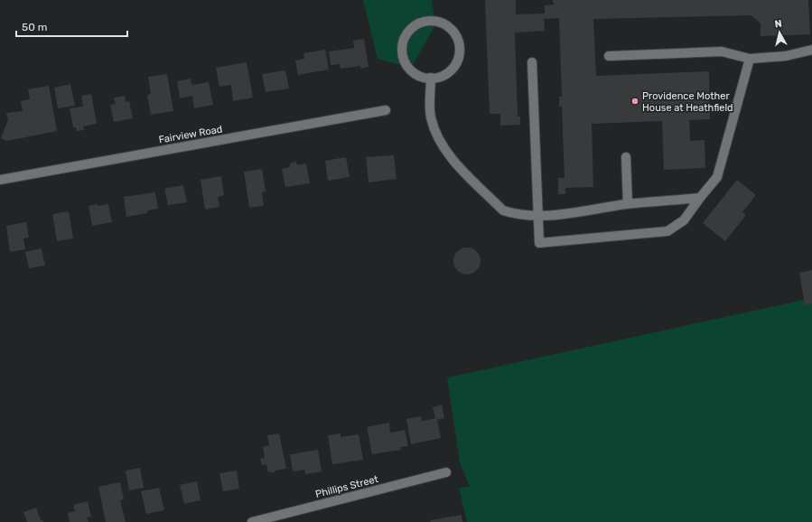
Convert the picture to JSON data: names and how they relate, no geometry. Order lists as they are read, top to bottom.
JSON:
{
  "streets": {
    "street": ["Fairview Road", "Phillips Street"]
  },
  "places": ["Providence Mother House at Heathfield"],
  "scale_bar": "50 m",
  "north": "top"
}
